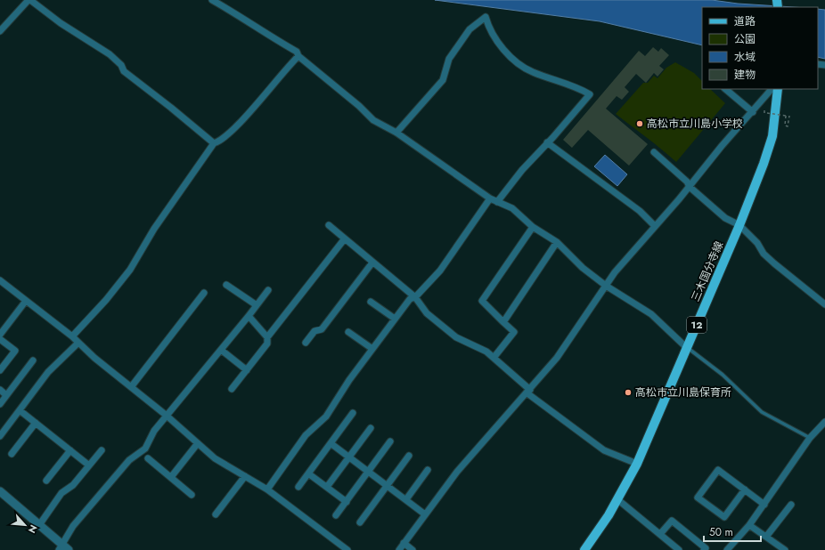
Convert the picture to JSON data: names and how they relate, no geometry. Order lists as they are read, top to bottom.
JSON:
{
  "streets": {
    "main road": ["三木国分寺線", "12"]
  },
  "places": ["高松市立川島小学校", "高松市立川島保育所"],
  "legend": [
    "道路",
    "公園",
    "水域",
    "建物"
  ],
  "scale_bar": "50 m",
  "north": "bottom right"
}
